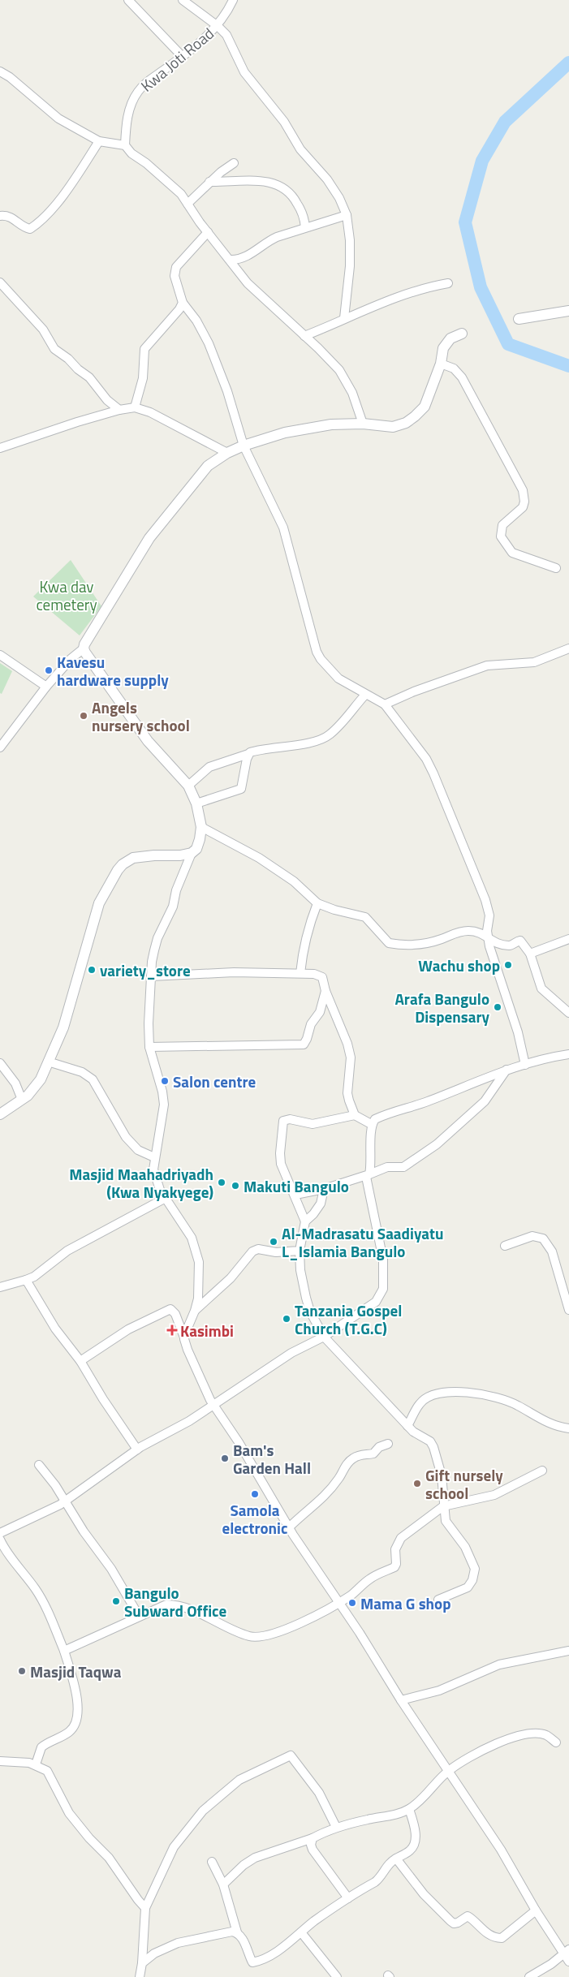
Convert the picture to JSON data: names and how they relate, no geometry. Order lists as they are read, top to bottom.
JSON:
{
  "streets": {
    "street": ["Kwa Joti Road"]
  },
  "parks": ["Kwa dav cemetery"],
  "places": {
    "other": [
      "Kavesu hardware supply",
      "Angels nursery school",
      "Wachu shop",
      "variety_store",
      "Arafa Bangulo Dispensary",
      "Salon centre",
      "Masjid Maahadriyadh (Kwa Nyakyege)",
      "Makuti Bangulo",
      "Al-Madrasatu Saadiyatu L_Islamia Bangulo",
      "Tanzania Gospel Church (T.G.C)",
      "Bam's Garden Hall",
      "Gift nursely school",
      "Samola electronic",
      "Bangulo Subward Office",
      "Mama G shop",
      "Masjid Taqwa"
    ],
    "health": ["Kasimbi"]
  }
}
